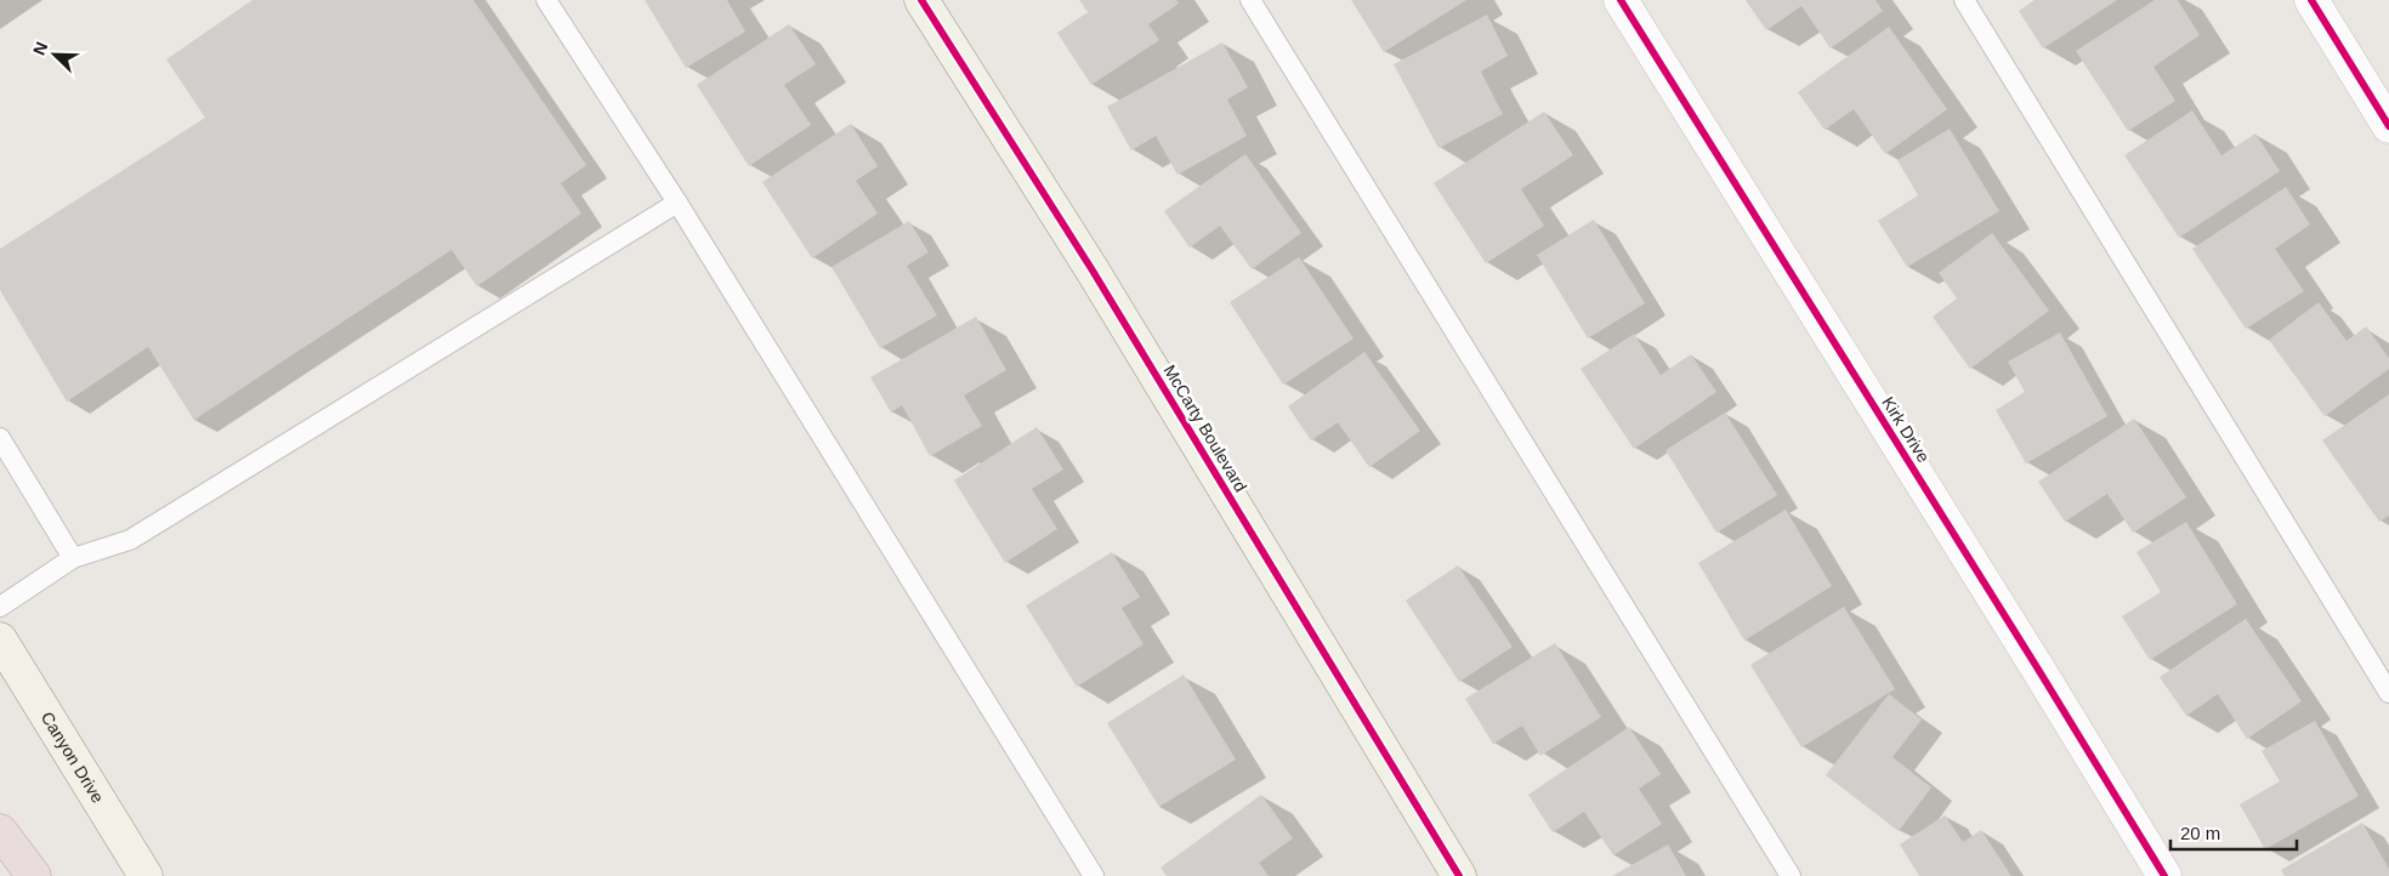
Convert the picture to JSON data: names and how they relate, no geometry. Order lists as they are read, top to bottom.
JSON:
{
  "streets": {
    "main road": ["McCarty Boulevard", "Canyon Drive"],
    "street": ["Kirk Drive"]
  },
  "scale_bar": "20 m",
  "north": "top left"
}
